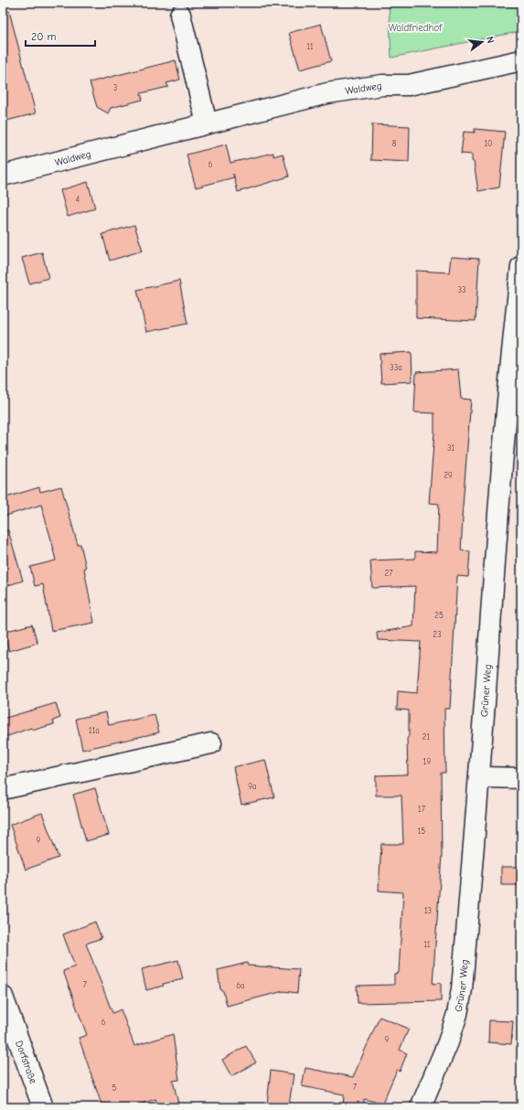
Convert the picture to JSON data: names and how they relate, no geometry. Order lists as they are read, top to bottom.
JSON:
{
  "streets": {
    "street": ["Waldweg", "Grüner Weg", "Dorfstraße"]
  },
  "parks": ["Waldfriedhof"],
  "house_numbers": [
    "11",
    "3",
    "8",
    "10",
    "6",
    "4",
    "33",
    "33a",
    "31",
    "29",
    "27",
    "25",
    "23",
    "11a",
    "21",
    "19",
    "9a",
    "17",
    "15",
    "9",
    "13",
    "11",
    "7",
    "6a",
    "6",
    "9",
    "7",
    "5"
  ],
  "scale_bar": "20 m",
  "north": "right"
}
